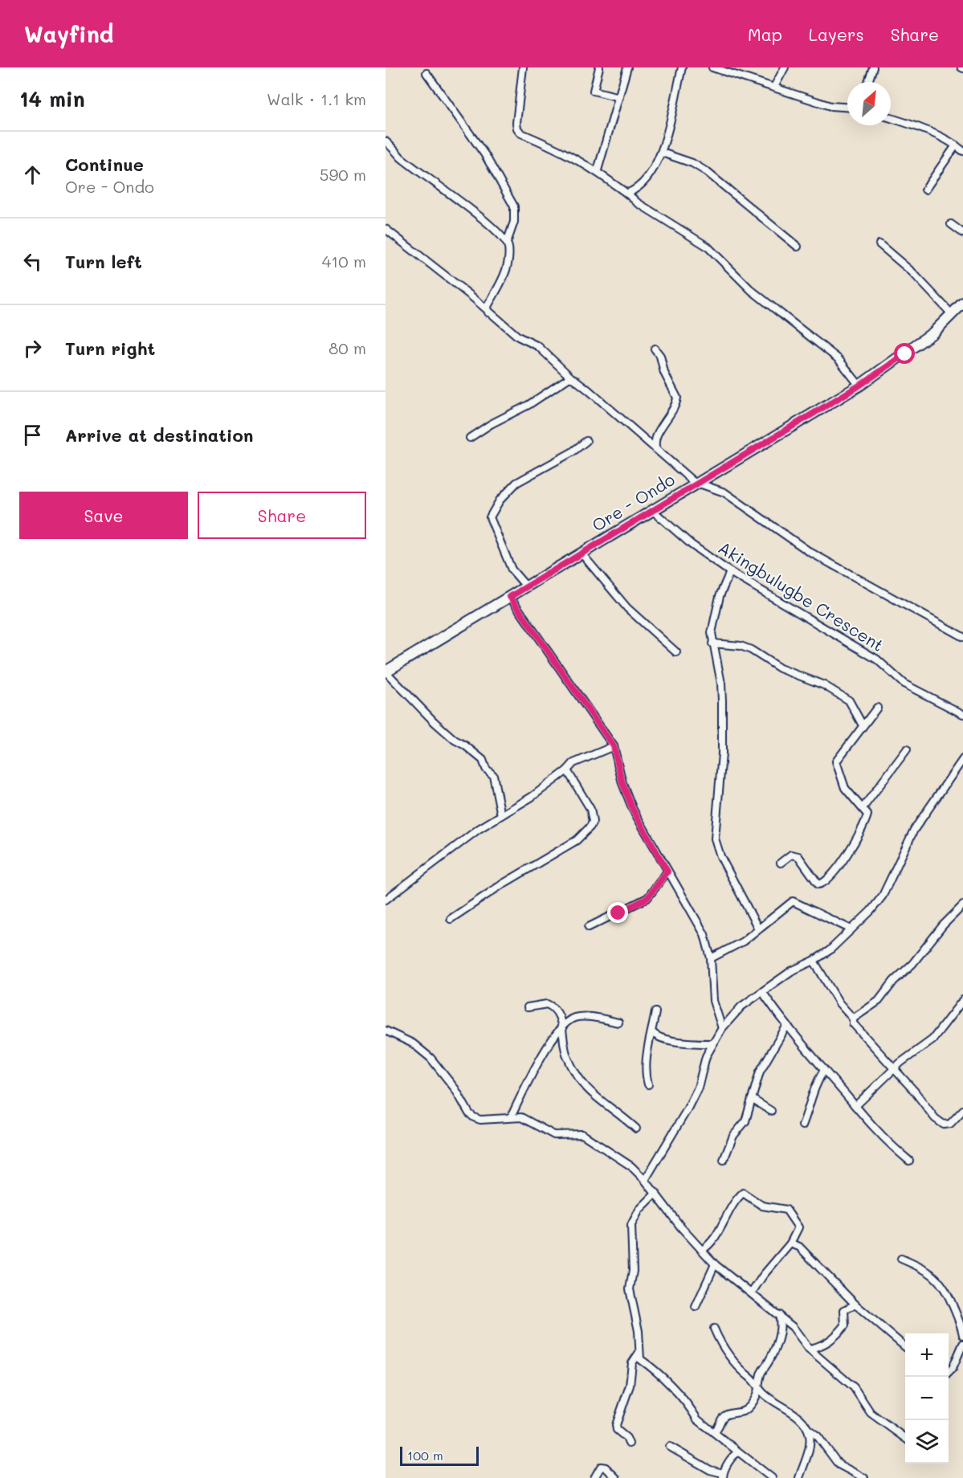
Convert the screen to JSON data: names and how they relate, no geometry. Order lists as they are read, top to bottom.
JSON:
{
  "streets": {
    "main road": ["Ore - Ondo"],
    "street": ["Akingbulugbe Crescent"]
  },
  "crossings": [
    ["Ore - Ondo", "Akingbulugbe Crescent"]
  ],
  "scale_bar": "100 m",
  "north": "top right",
  "page": {
    "header": "Wayfind",
    "nav": ["Map", "Layers", "Share"],
    "heading": ["14 min", "Walk · 1.1 km"],
    "list": [
      ["Continue", "Ore - Ondo", "590 m"],
      ["Turn left", "410 m"],
      ["Turn right", "80 m"],
      "Arrive at destination"
    ],
    "buttons": ["Save", "Share"],
    "map_buttons": ["+", "−"],
    "scale": "100 m"
  }
}
